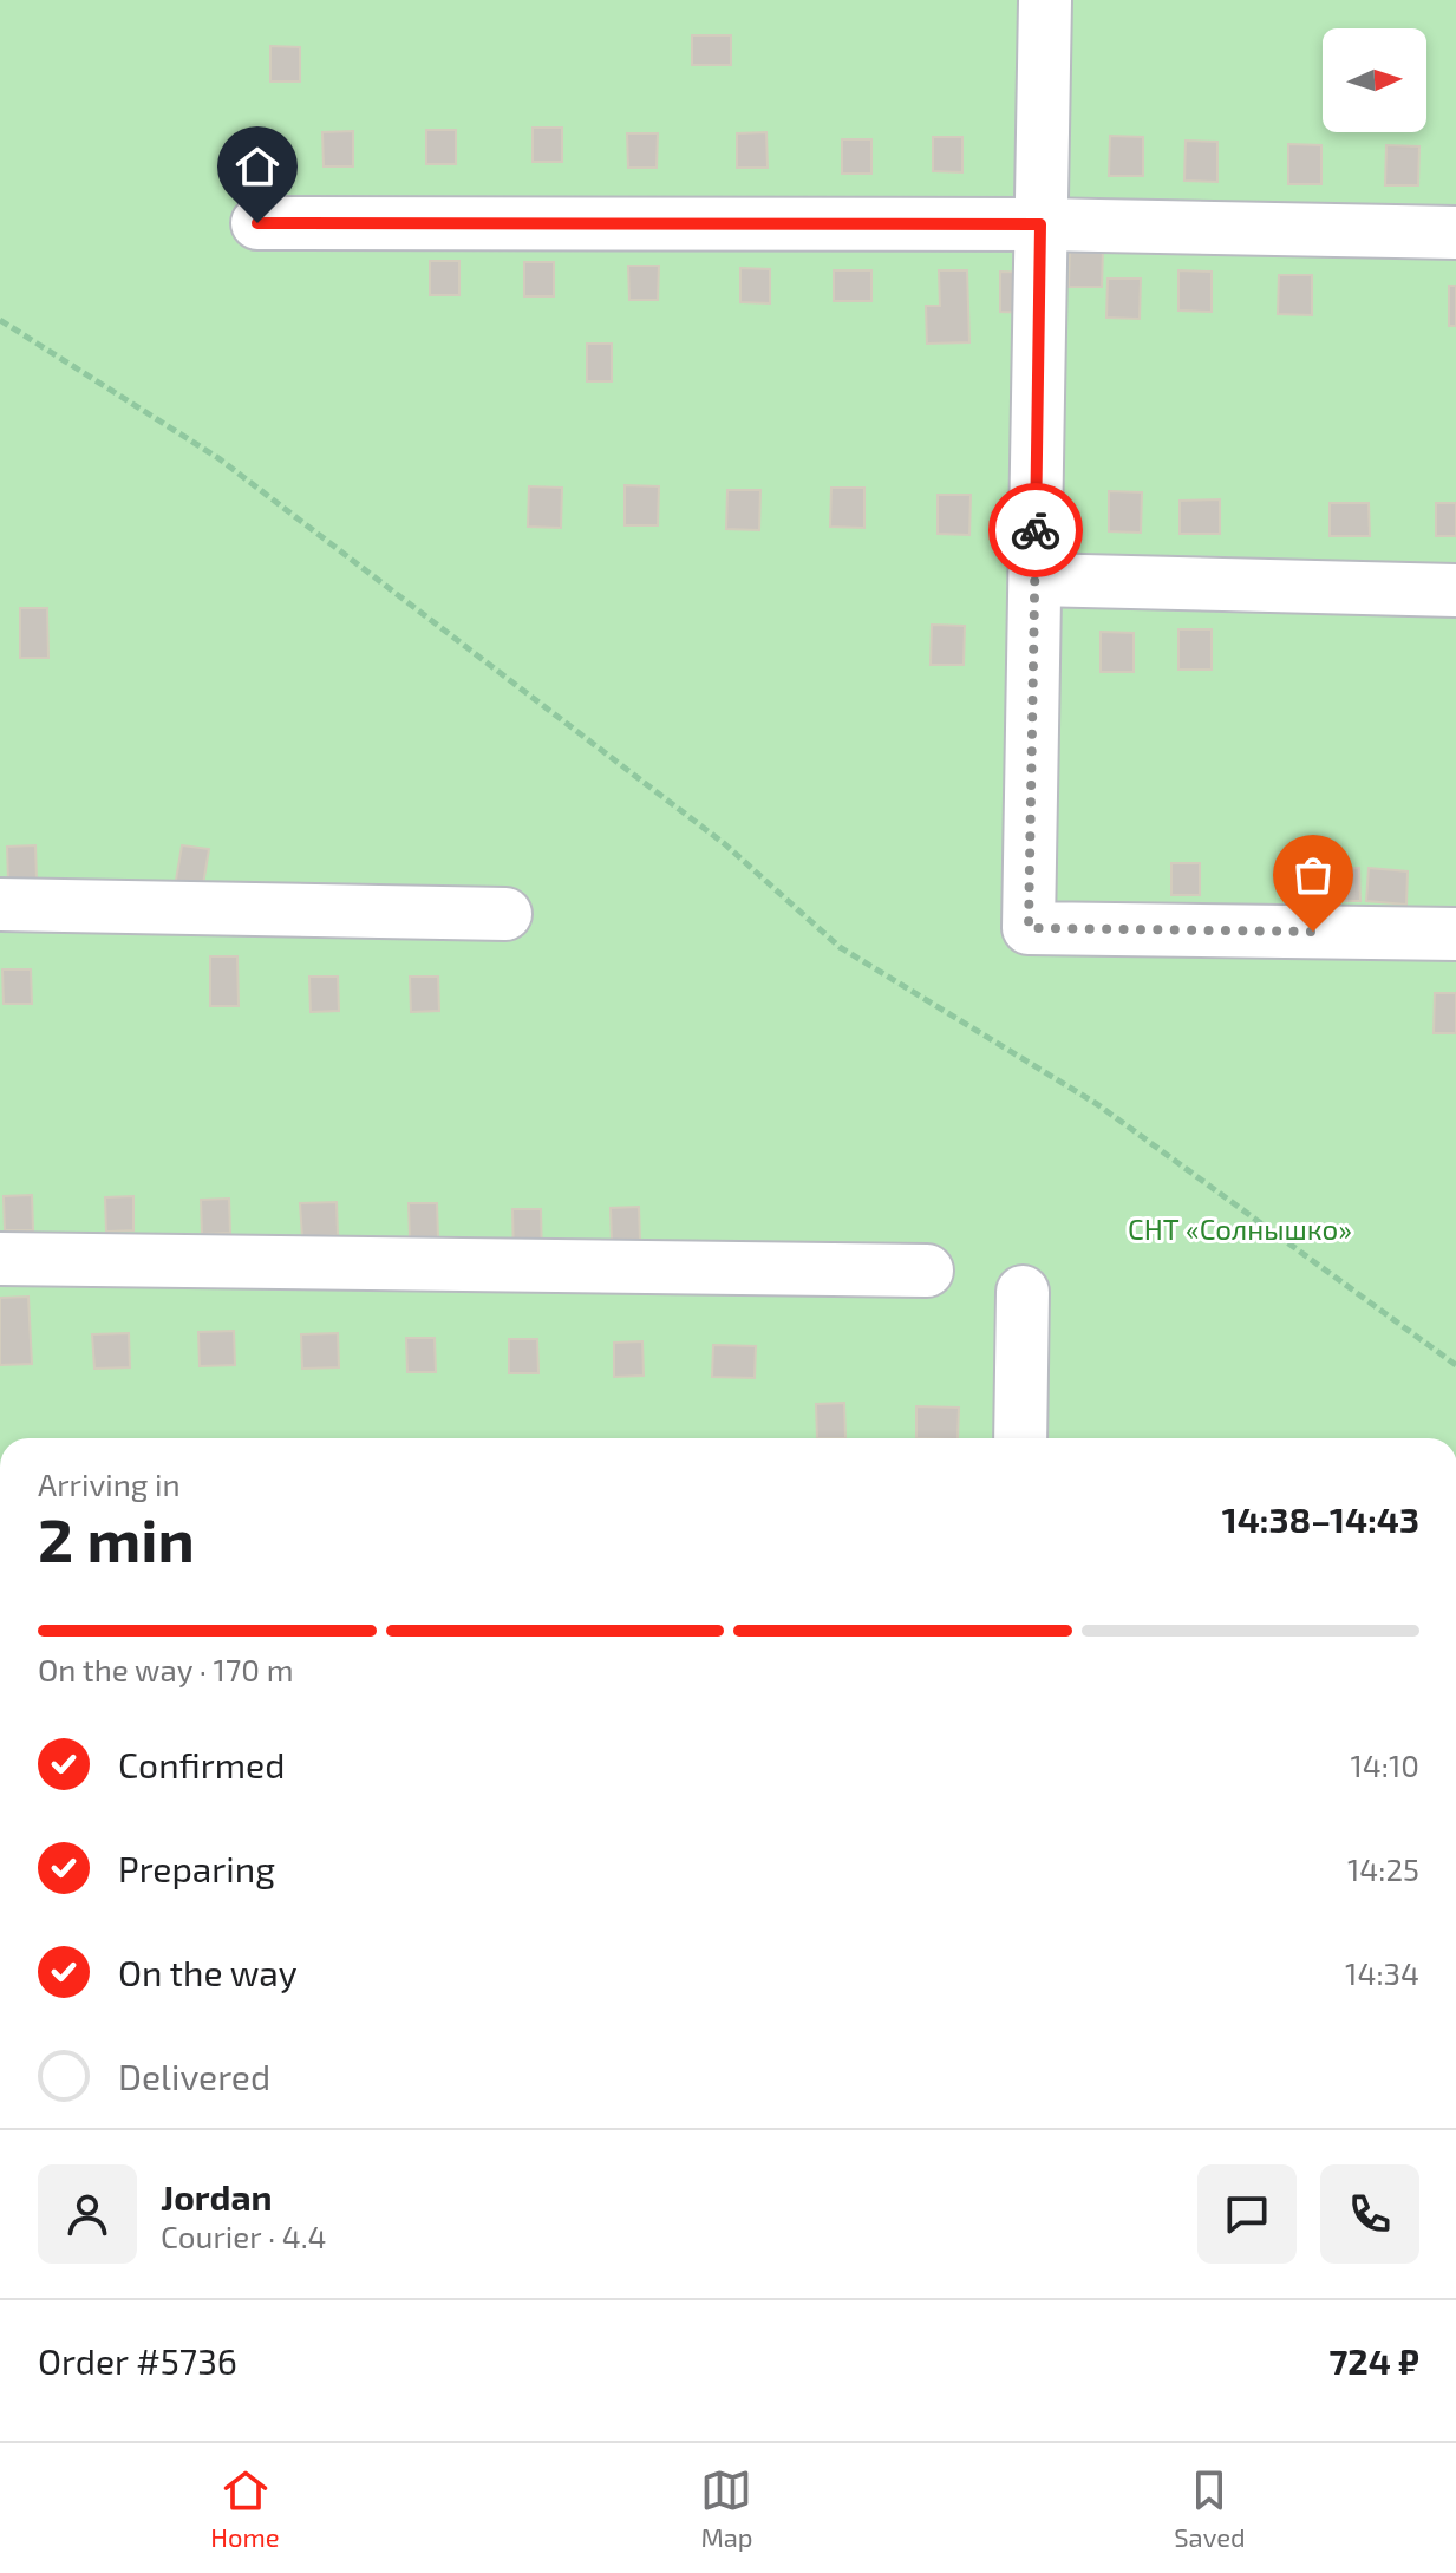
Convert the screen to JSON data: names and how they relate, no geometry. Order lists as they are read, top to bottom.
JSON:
{
  "parks": ["СНТ «Солнышко»"],
  "north": "right",
  "page": {
    "heading": ["2 min", "Arriving in", "14:38–14:43"],
    "panel": [
      "Jordan",
      "Courier · 4.4",
      "Order #5736",
      "724 ₽"
    ],
    "bar": "On the way · 170 m",
    "list": [
      ["Confirmed", "14:10"],
      ["Preparing", "14:25"],
      ["On the way", "14:34"],
      "Delivered"
    ],
    "tabs": ["Home", "Map", "Saved"]
  }
}
